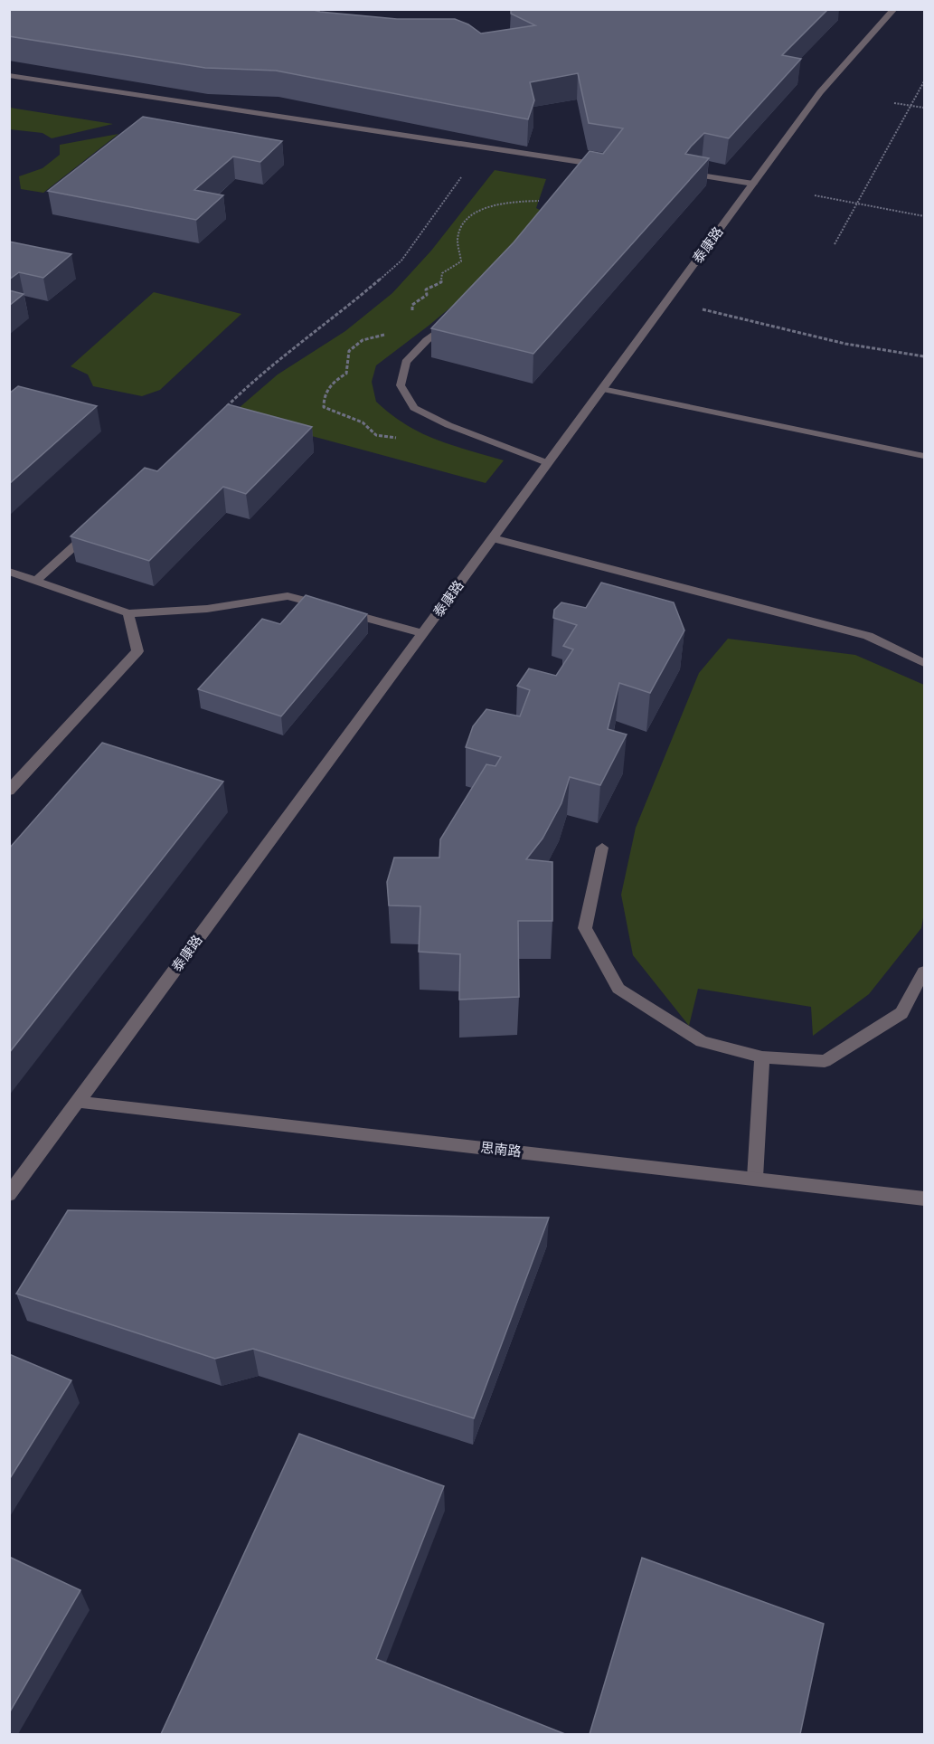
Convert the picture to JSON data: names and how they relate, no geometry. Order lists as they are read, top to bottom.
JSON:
{
  "streets": {
    "street": ["泰康路", "思南路"]
  },
  "crossings": [
    ["泰康路", "思南路"]
  ]
}
